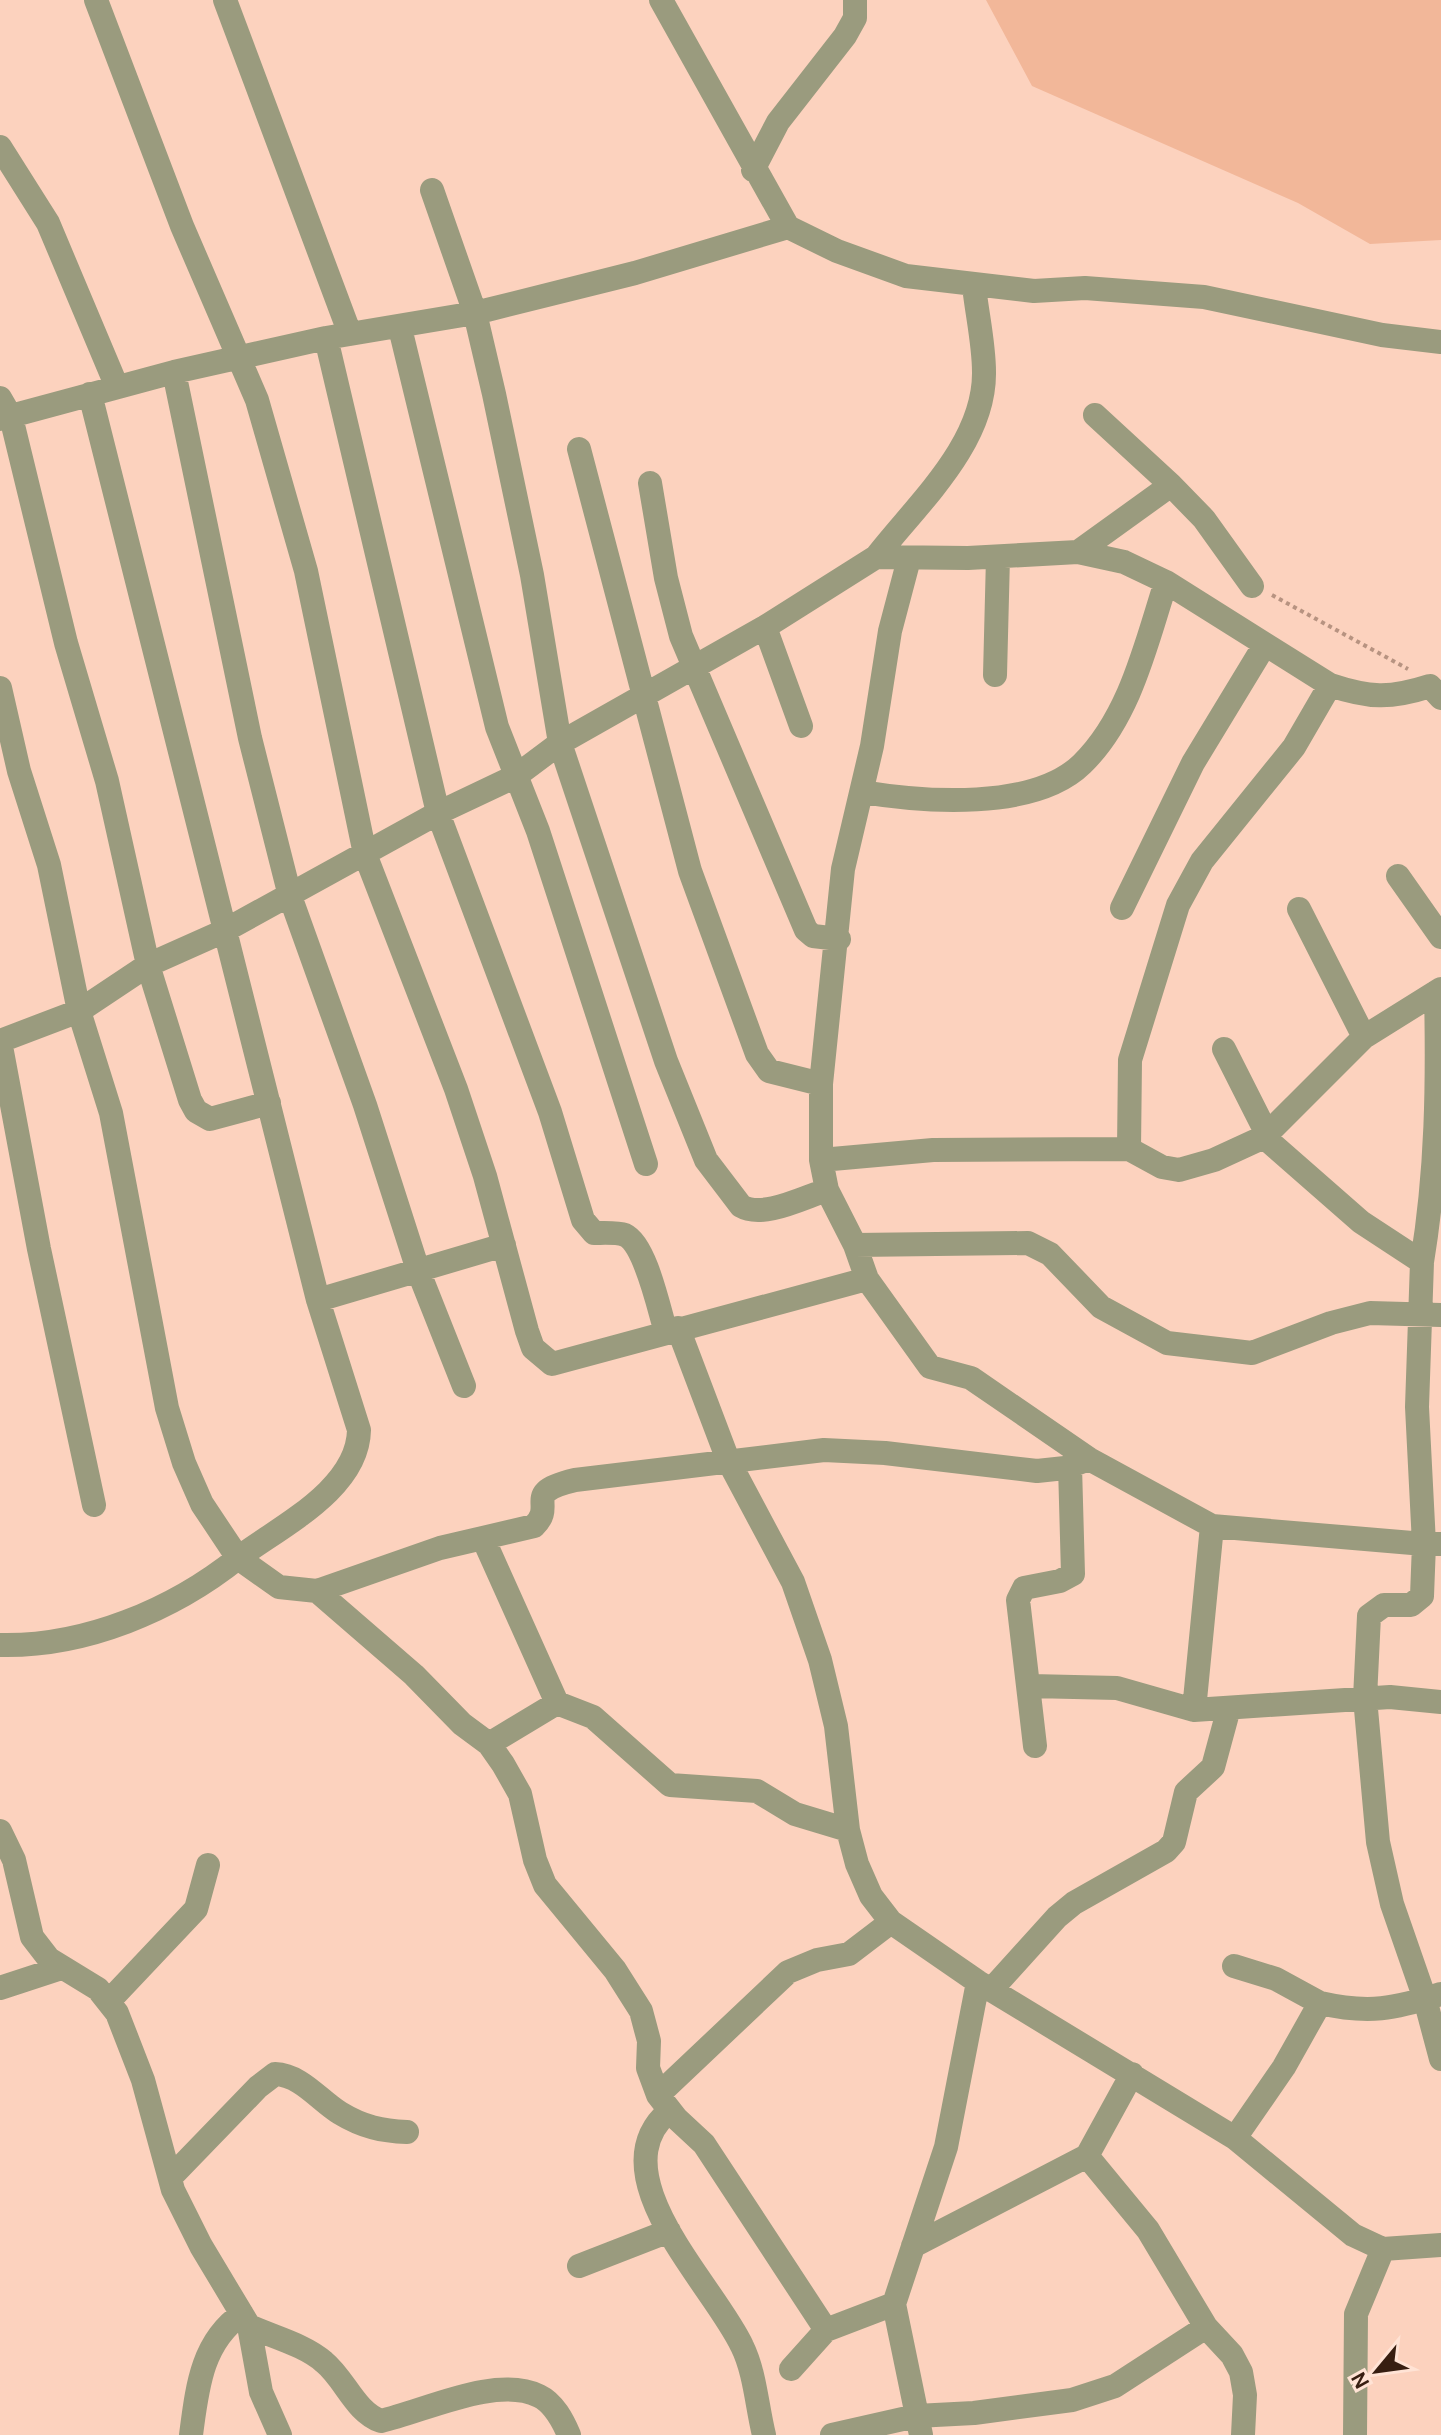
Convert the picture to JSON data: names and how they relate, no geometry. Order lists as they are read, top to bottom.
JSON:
{
  "north": "bottom left"
}
